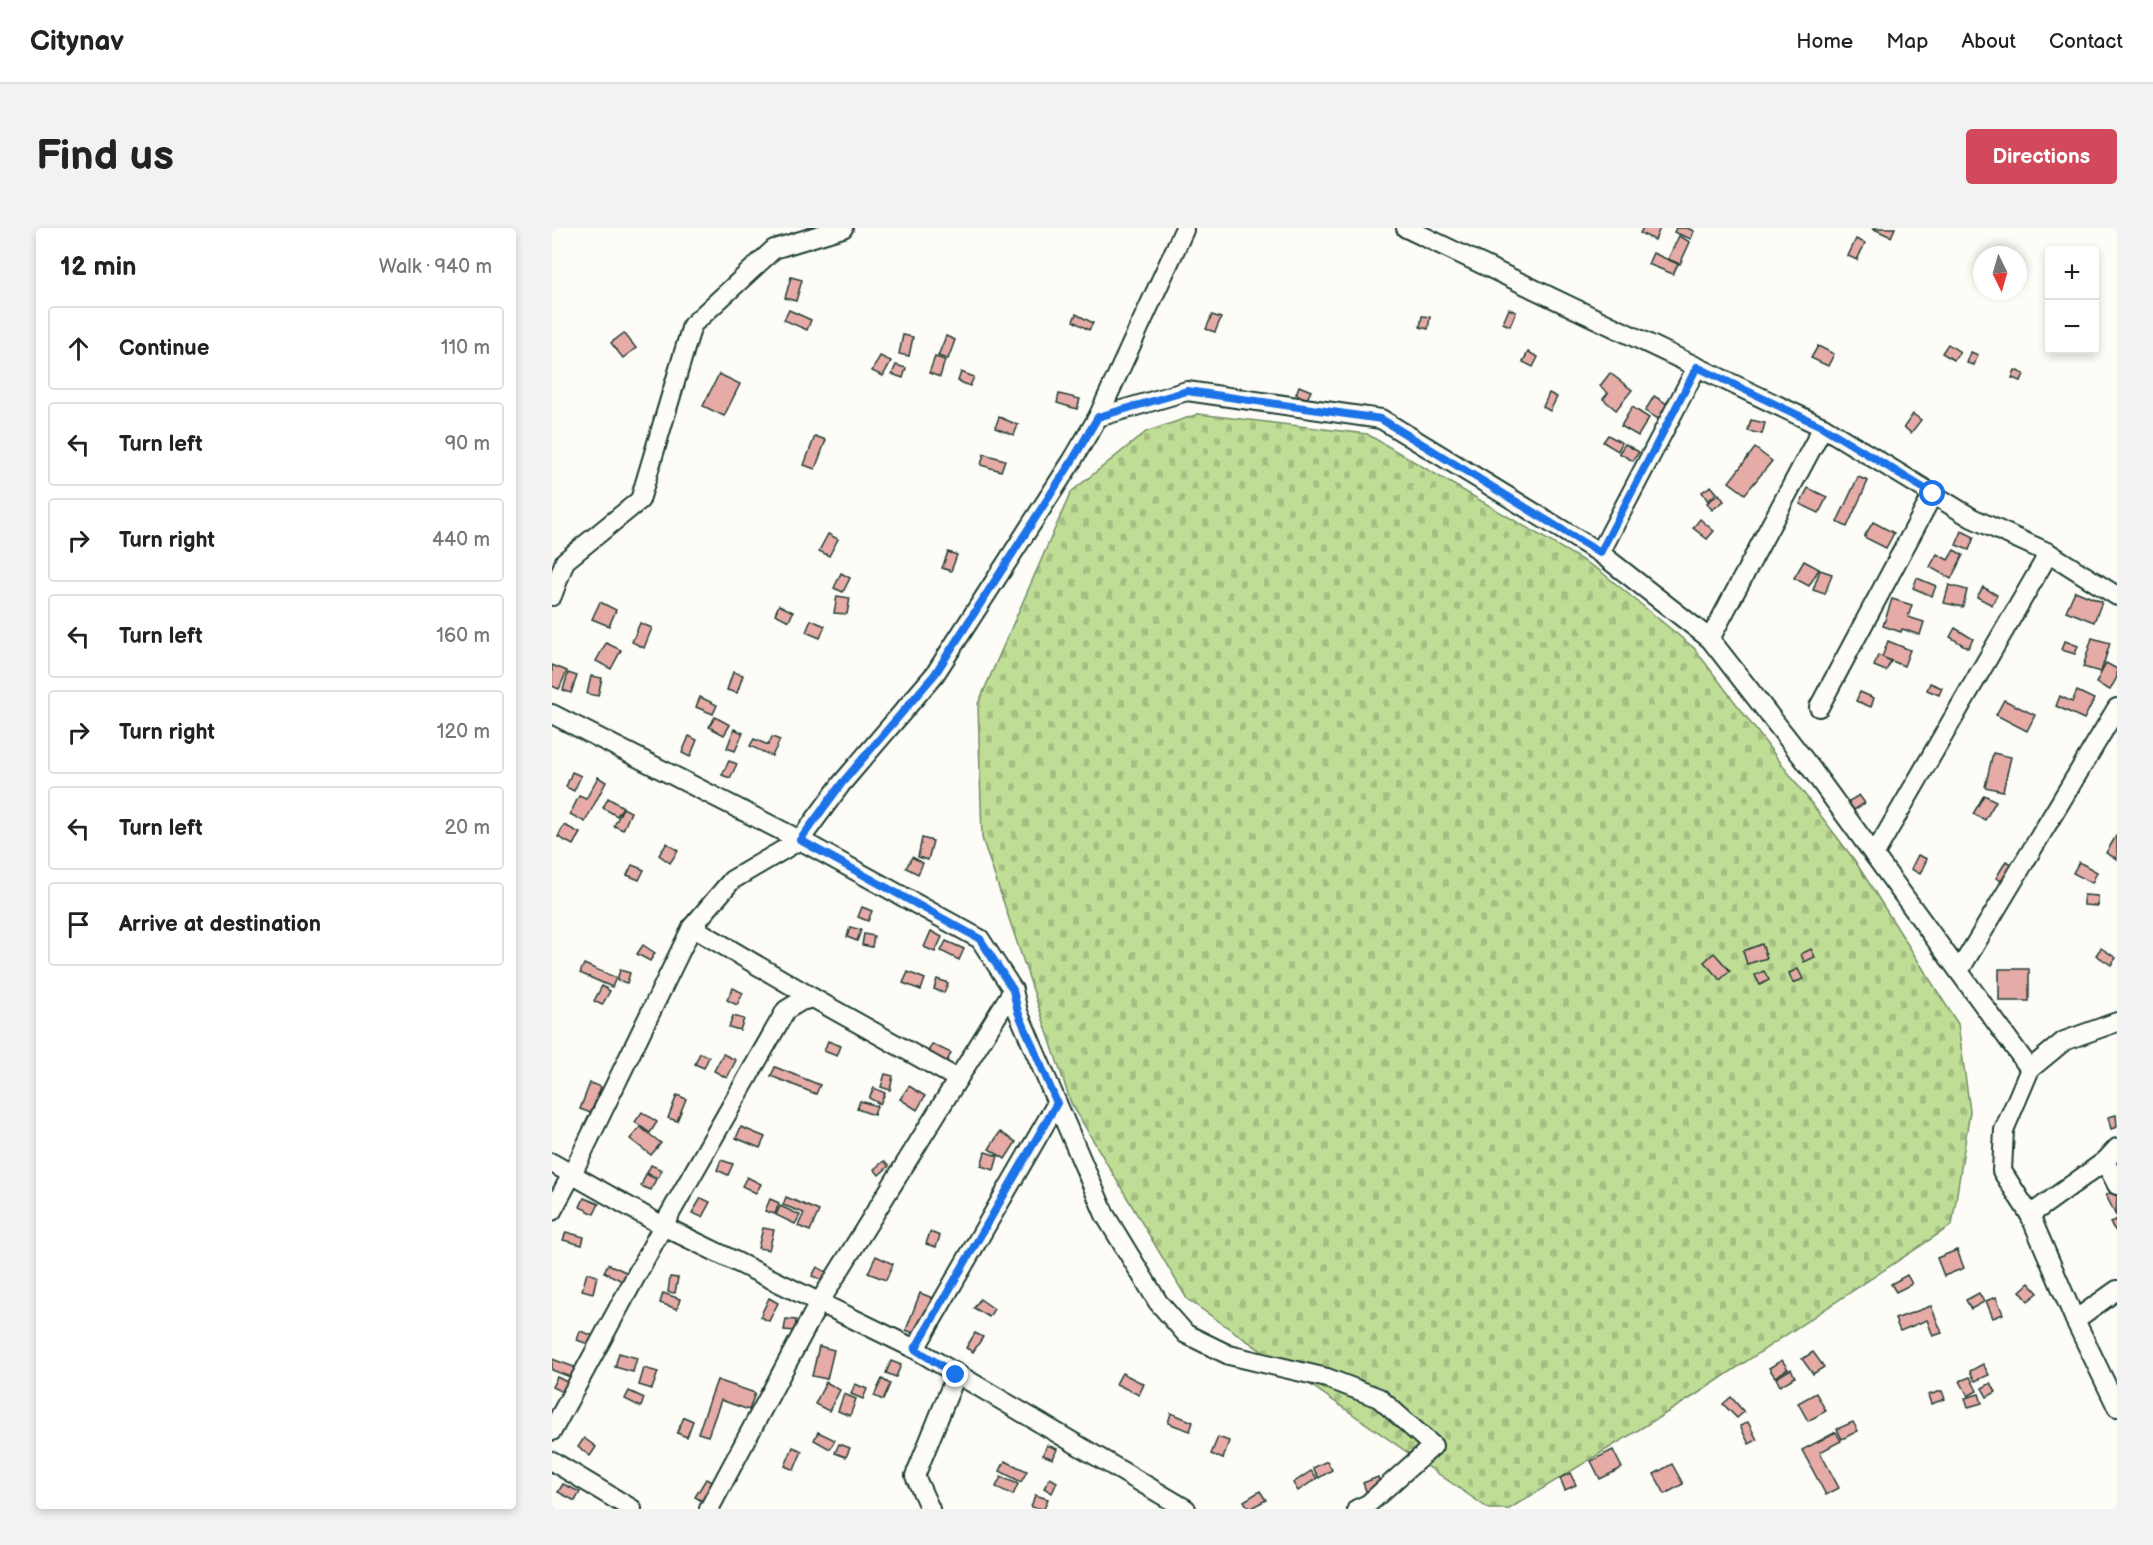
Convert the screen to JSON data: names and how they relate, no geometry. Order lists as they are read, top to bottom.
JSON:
{
  "north": "bottom",
  "page": {
    "header": "Citynav",
    "nav": [
      "Home",
      "Map",
      "About",
      "Contact"
    ],
    "buttons": "Directions",
    "title": "Find us",
    "heading": ["12 min", "Walk · 940 m"],
    "map_buttons": ["+", "−"],
    "list": [
      ["Continue", "110 m"],
      ["Turn left", "90 m"],
      ["Turn right", "440 m"],
      ["Turn left", "160 m"],
      ["Turn right", "120 m"],
      ["Turn left", "20 m"],
      "Arrive at destination"
    ]
  }
}
